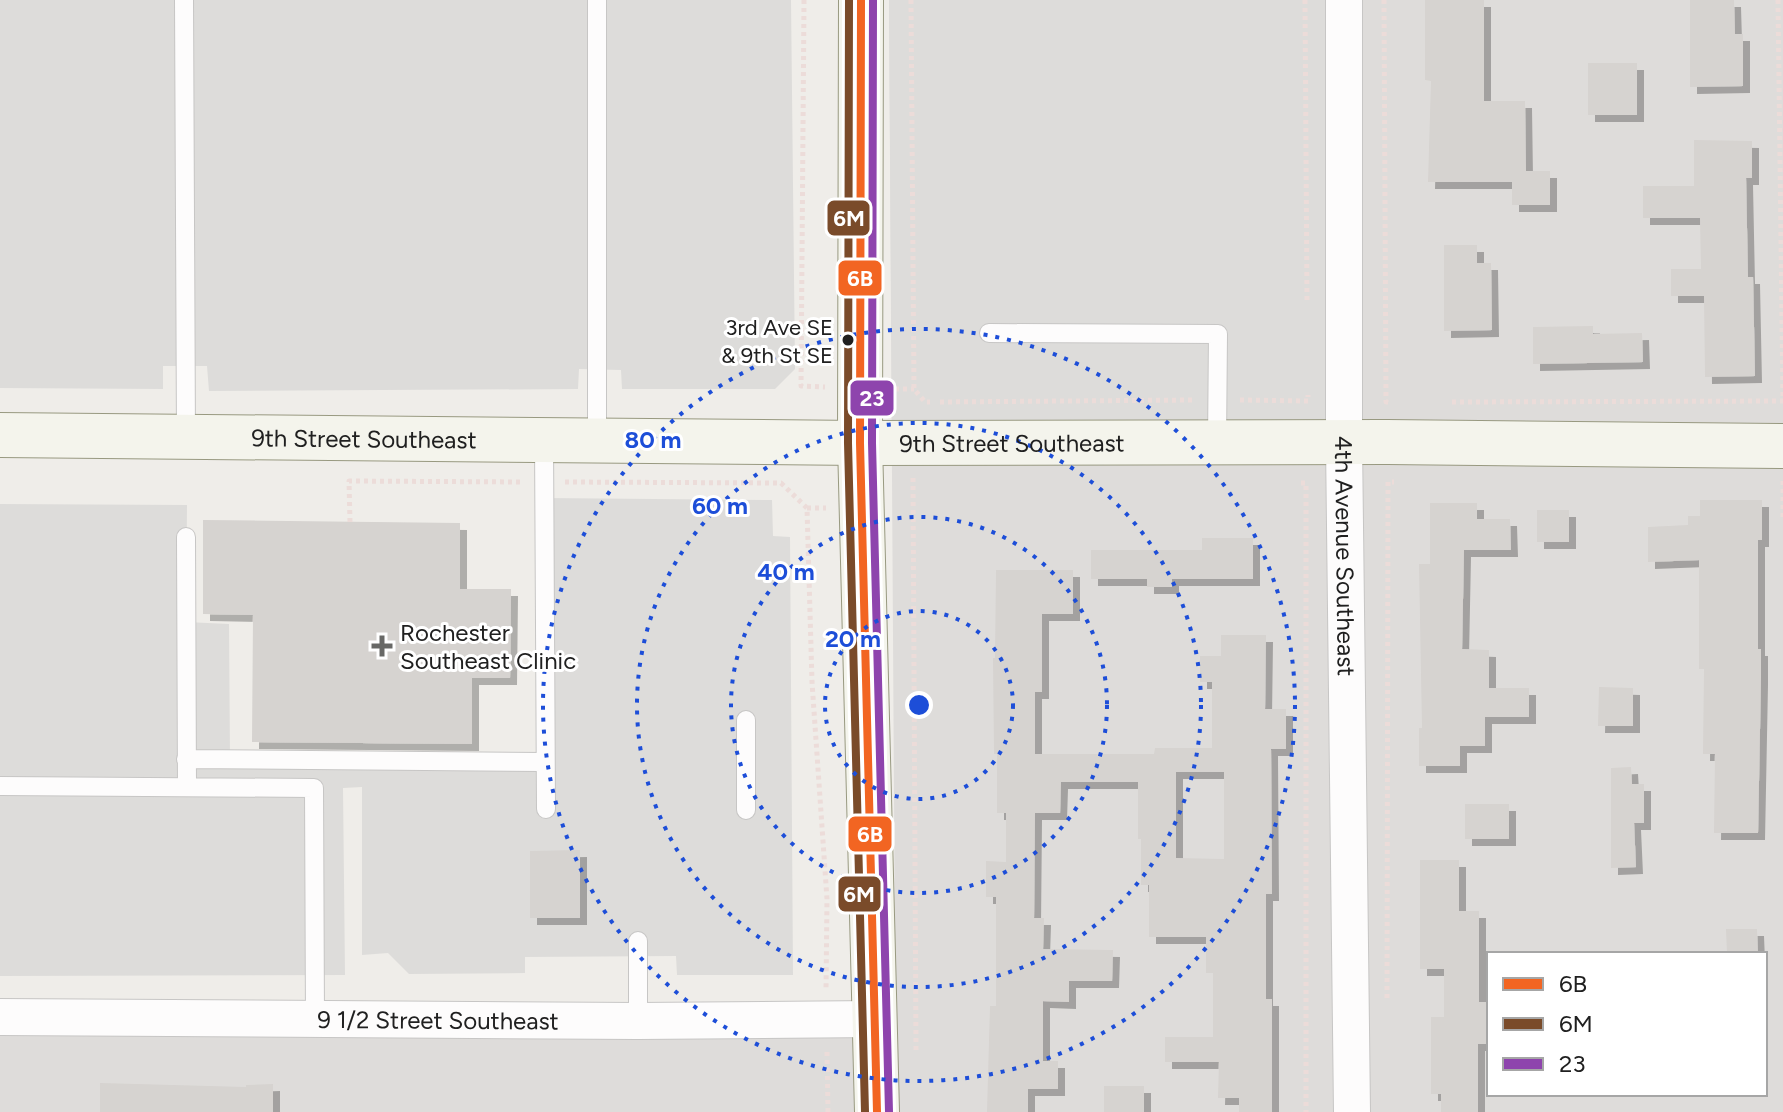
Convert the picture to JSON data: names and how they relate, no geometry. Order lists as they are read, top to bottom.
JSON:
{
  "streets": {
    "street": ["9th Street Southeast", "4th Avenue Southeast", "9 1/2 Street Southeast"]
  },
  "crossings": [
    ["9th Street Southeast", "4th Avenue Southeast"]
  ],
  "places": {
    "other": ["3rd Ave SE & 9th St SE"],
    "health": ["Rochester Southeast Clinic"]
  },
  "lines": ["transit line 6B", "transit line 6M", "transit line 23"],
  "legend": ["6B", "6M", "23"],
  "rings": [
    "80 m",
    "60 m",
    "40 m",
    "20 m"
  ]
}
